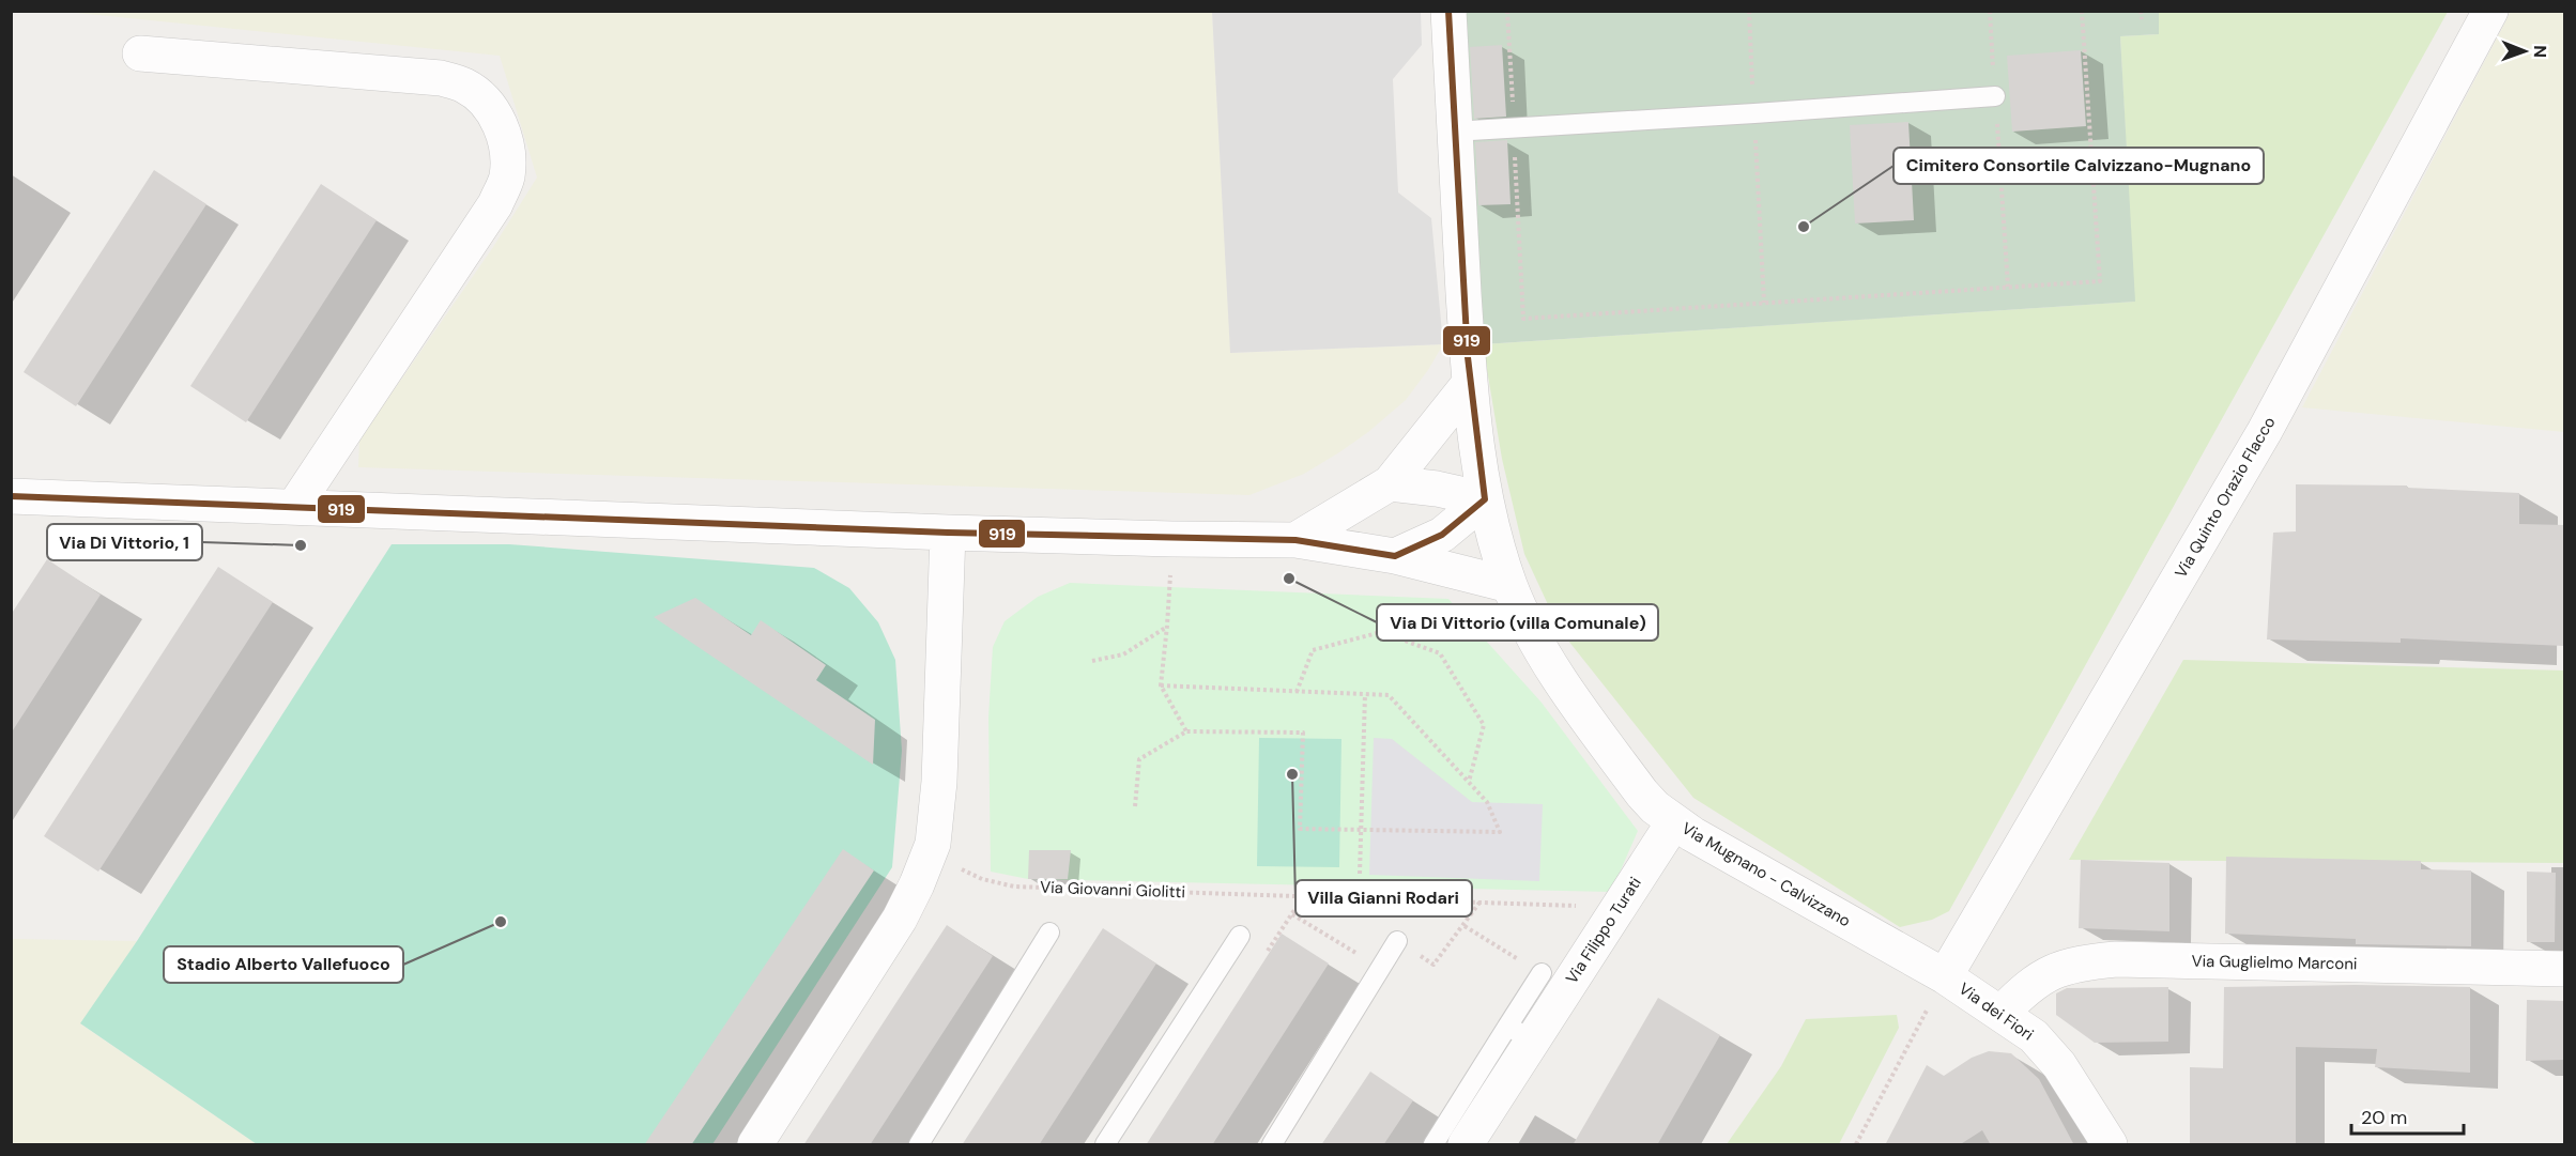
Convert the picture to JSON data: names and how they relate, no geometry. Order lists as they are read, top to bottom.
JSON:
{
  "streets": {
    "street": [
      "Via Quinto Orazio Flacco",
      "Via Mugnano - Calvizzano",
      "Via Filippo Turati",
      "Via Guglielmo Marconi",
      "Via dei Fiori"
    ],
    "path": ["Via Giovanni Giolitti"]
  },
  "crossings": [
    ["Via Quinto Orazio Flacco", "Via Mugnano - Calvizzano"],
    ["Via Quinto Orazio Flacco", "Via dei Fiori"],
    ["Via Mugnano - Calvizzano", "Via Filippo Turati"],
    ["Via Mugnano - Calvizzano", "Via dei Fiori"],
    ["Via Giovanni Giolitti", "Via Filippo Turati"],
    ["Via Guglielmo Marconi", "Via dei Fiori"]
  ],
  "places": [
    "Cimitero Consortile Calvizzano-Mugnano",
    "Via Di Vittorio, 1",
    "Via Di Vittorio (villa Comunale)",
    "Villa Gianni Rodari",
    "Stadio Alberto Vallefuoco"
  ],
  "lines": ["transit line 919"],
  "scale_bar": "20 m",
  "north": "right"
}
